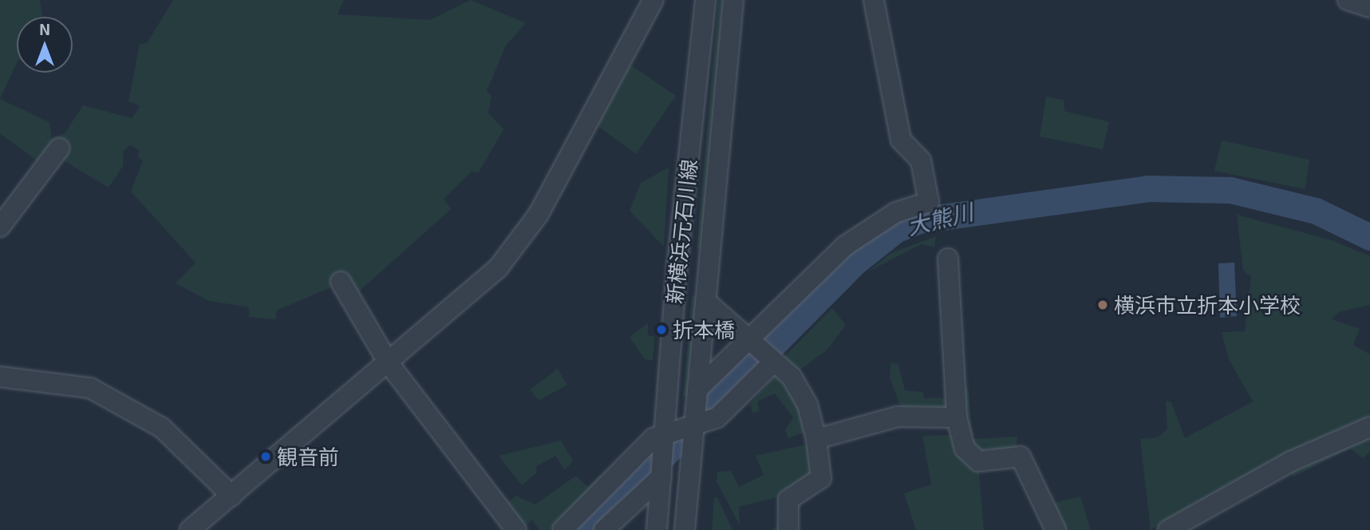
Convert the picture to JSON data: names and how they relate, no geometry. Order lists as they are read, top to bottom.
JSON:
{
  "streets": {
    "street": ["新横浜元石川線"]
  },
  "water": ["大熊川"],
  "places": ["横浜市立折本小学校", "折本橋", "観音前"],
  "north": "top"
}
